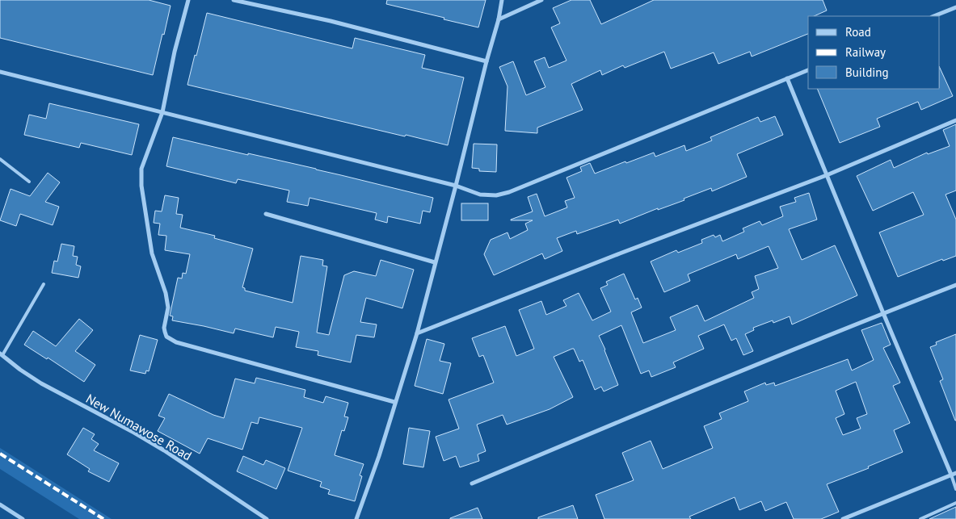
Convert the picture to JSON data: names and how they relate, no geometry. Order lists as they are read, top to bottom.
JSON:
{
  "streets": {
    "street": ["New Numawose Road"]
  },
  "legend": ["Road", "Railway", "Building"]
}
